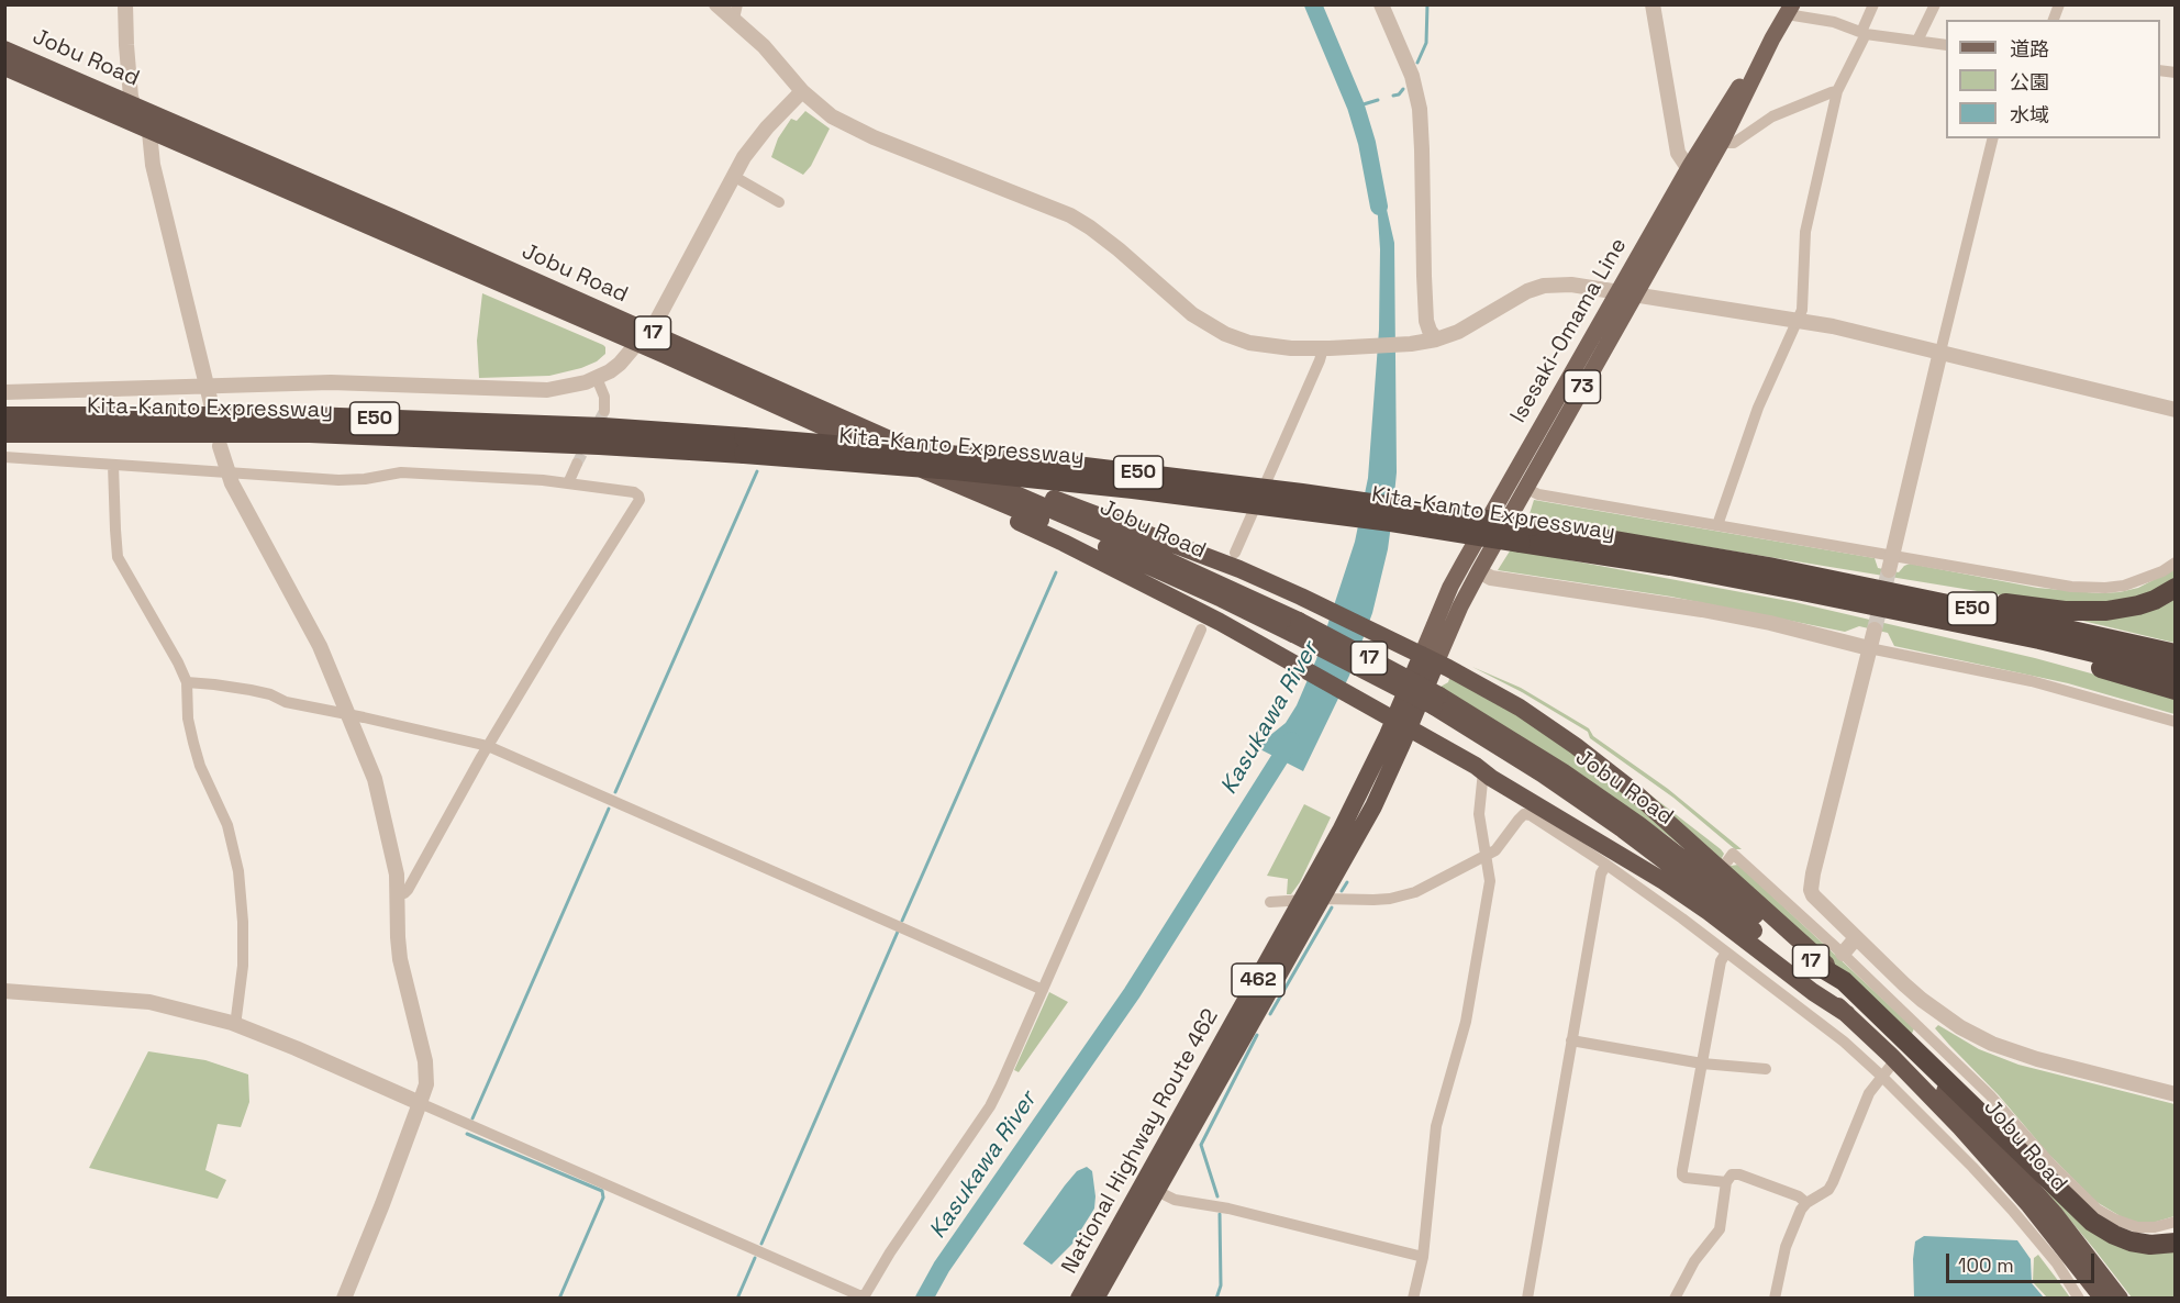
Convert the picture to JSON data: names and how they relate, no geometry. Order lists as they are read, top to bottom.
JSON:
{
  "streets": {
    "highway": [
      "Jobu Road",
      "17",
      "Kita-Kanto Expressway",
      "E50",
      "462",
      "National Highway Route 462"
    ],
    "main road": ["Isesaki-Omama Line", "73"]
  },
  "crossings": [
    ["Isesaki-Omama Line", "National Highway Route 462"]
  ],
  "water": ["Kasukawa River"],
  "legend": ["道路", "公園", "水域"],
  "scale_bar": "100 m"
}
